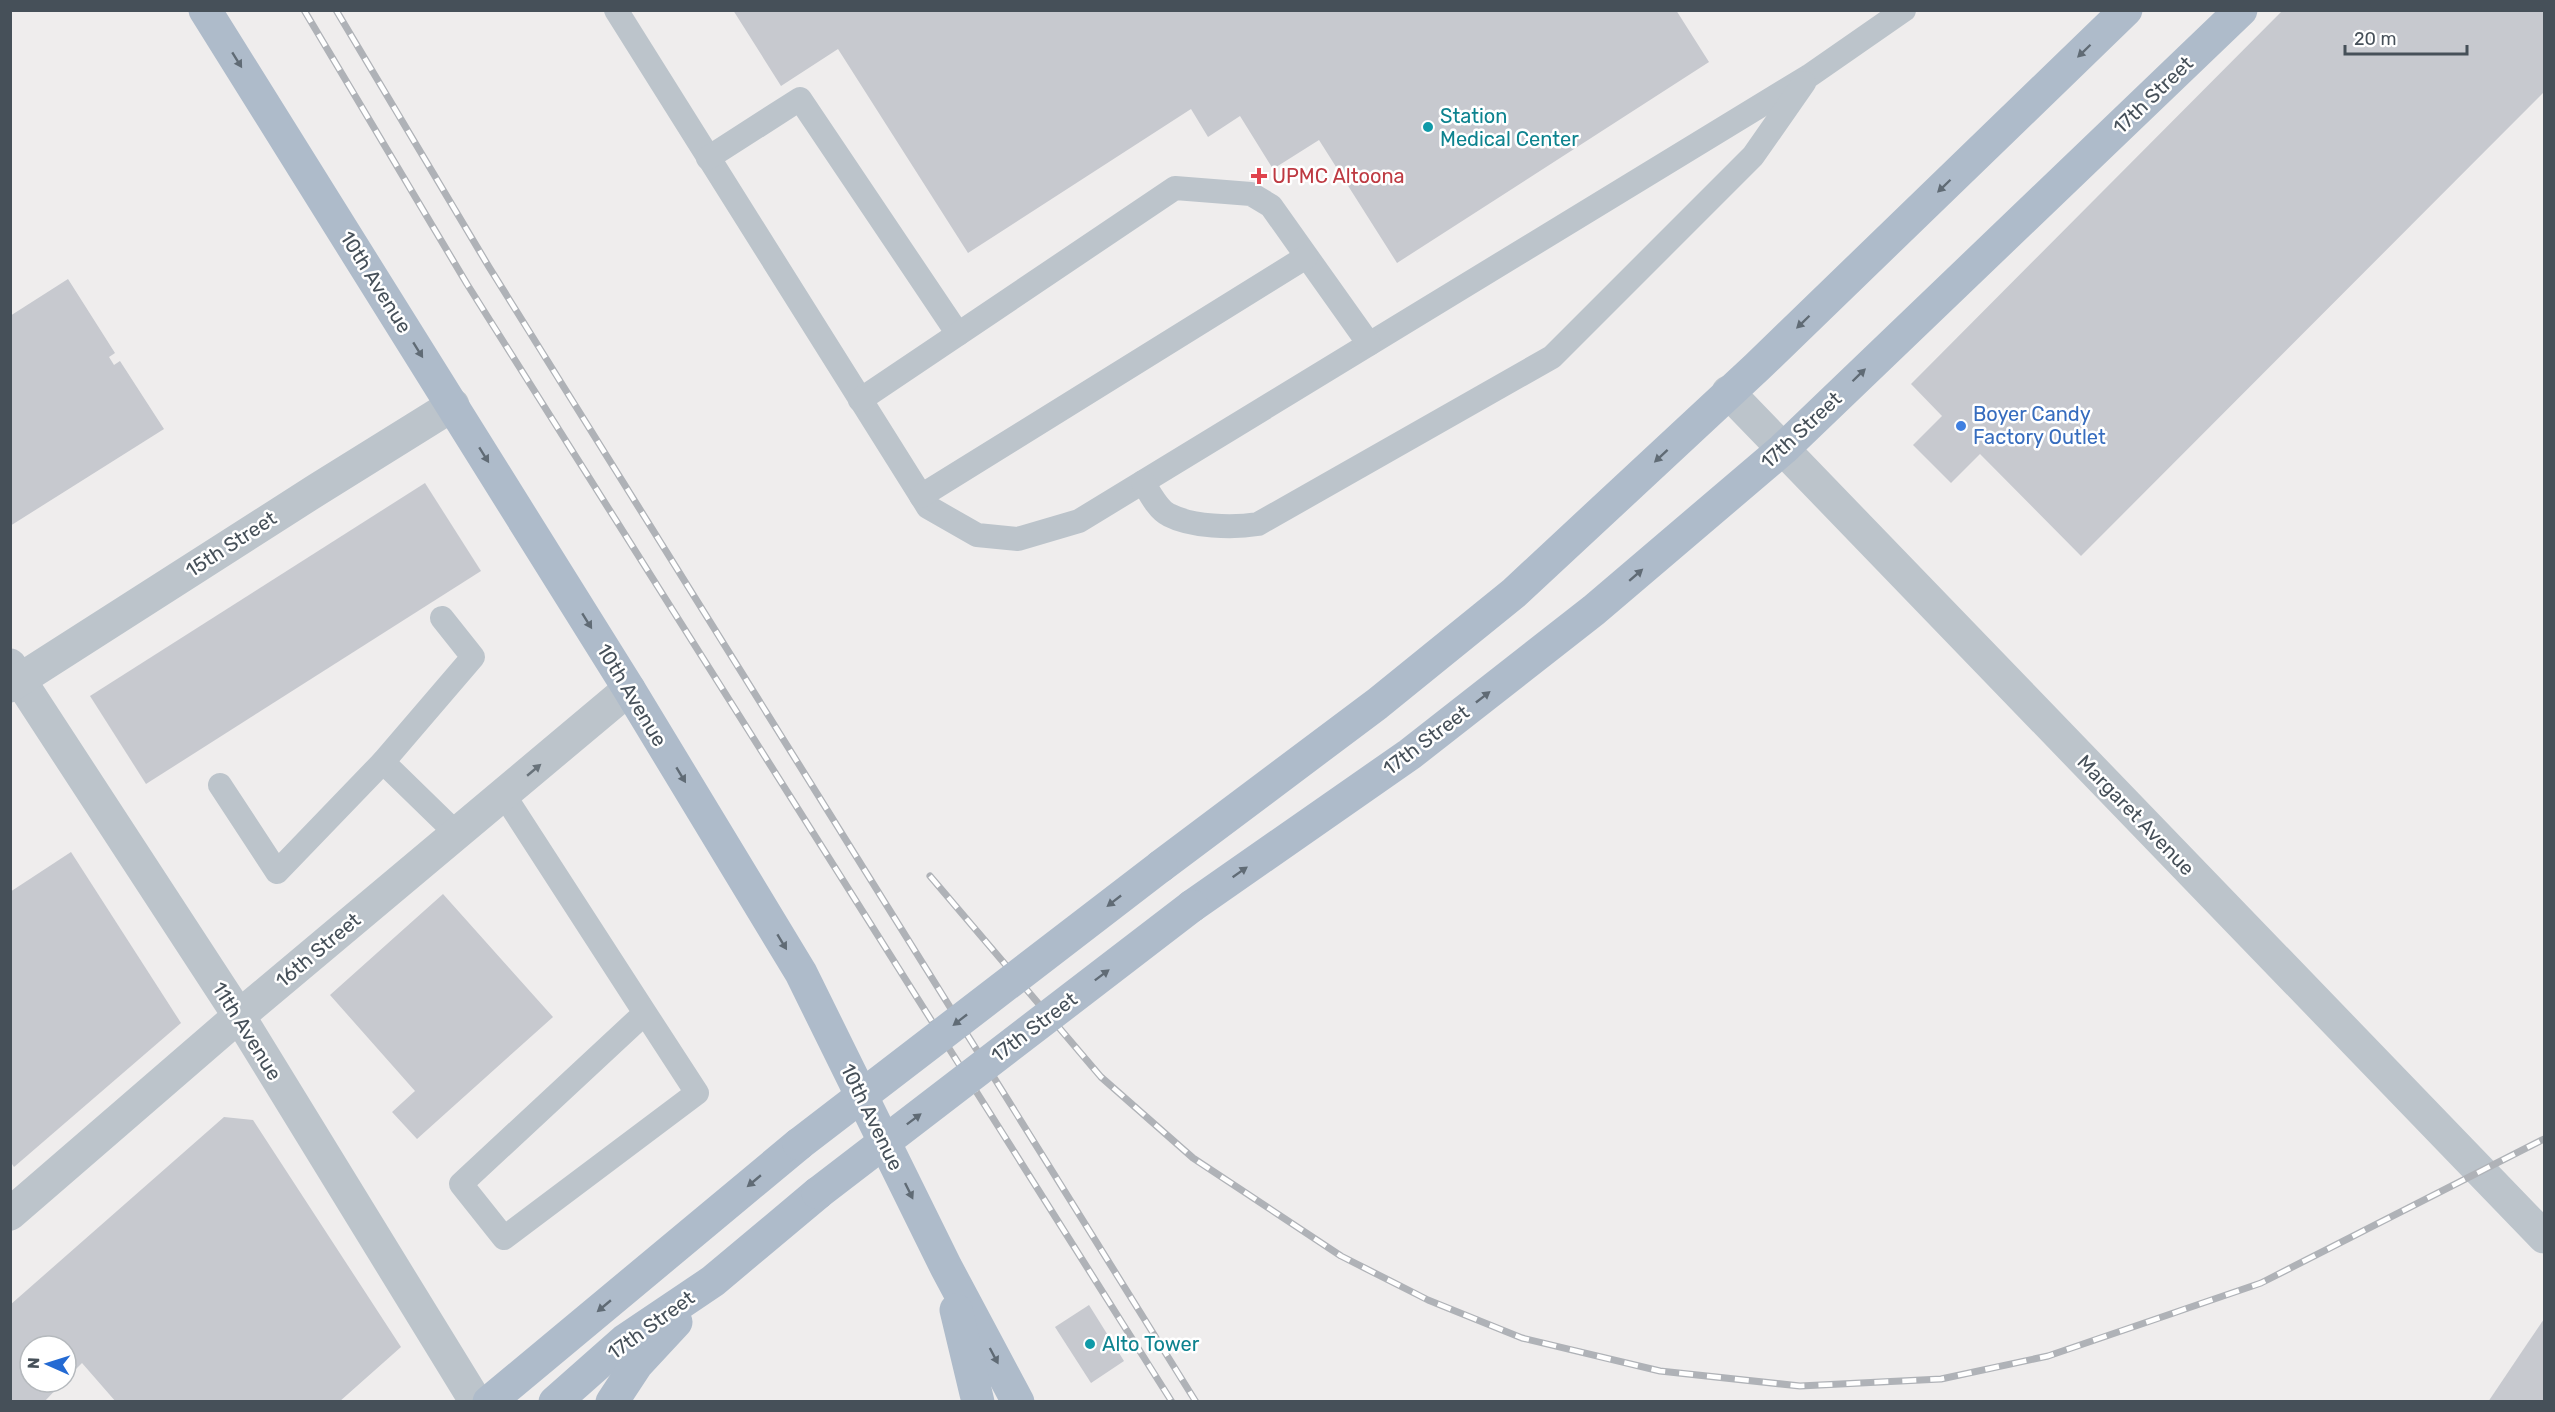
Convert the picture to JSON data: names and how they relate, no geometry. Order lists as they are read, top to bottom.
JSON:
{
  "streets": {
    "main road": ["17th Street", "10th Avenue"],
    "street": [
      "15th Street",
      "Margaret Avenue",
      "16th Street",
      "11th Avenue"
    ]
  },
  "crossings": [
    ["17th Street", "Margaret Avenue"],
    ["10th Avenue", "15th Street"],
    ["10th Avenue", "16th Street"],
    ["15th Street", "11th Avenue"],
    ["16th Street", "11th Avenue"]
  ],
  "one_way": ["10th Avenue"],
  "places": {
    "other": ["Station Medical Center", "Boyer Candy Factory Outlet", "Alto Tower"],
    "health": ["UPMC Altoona"]
  },
  "scale_bar": "20 m",
  "north": "left"
}
